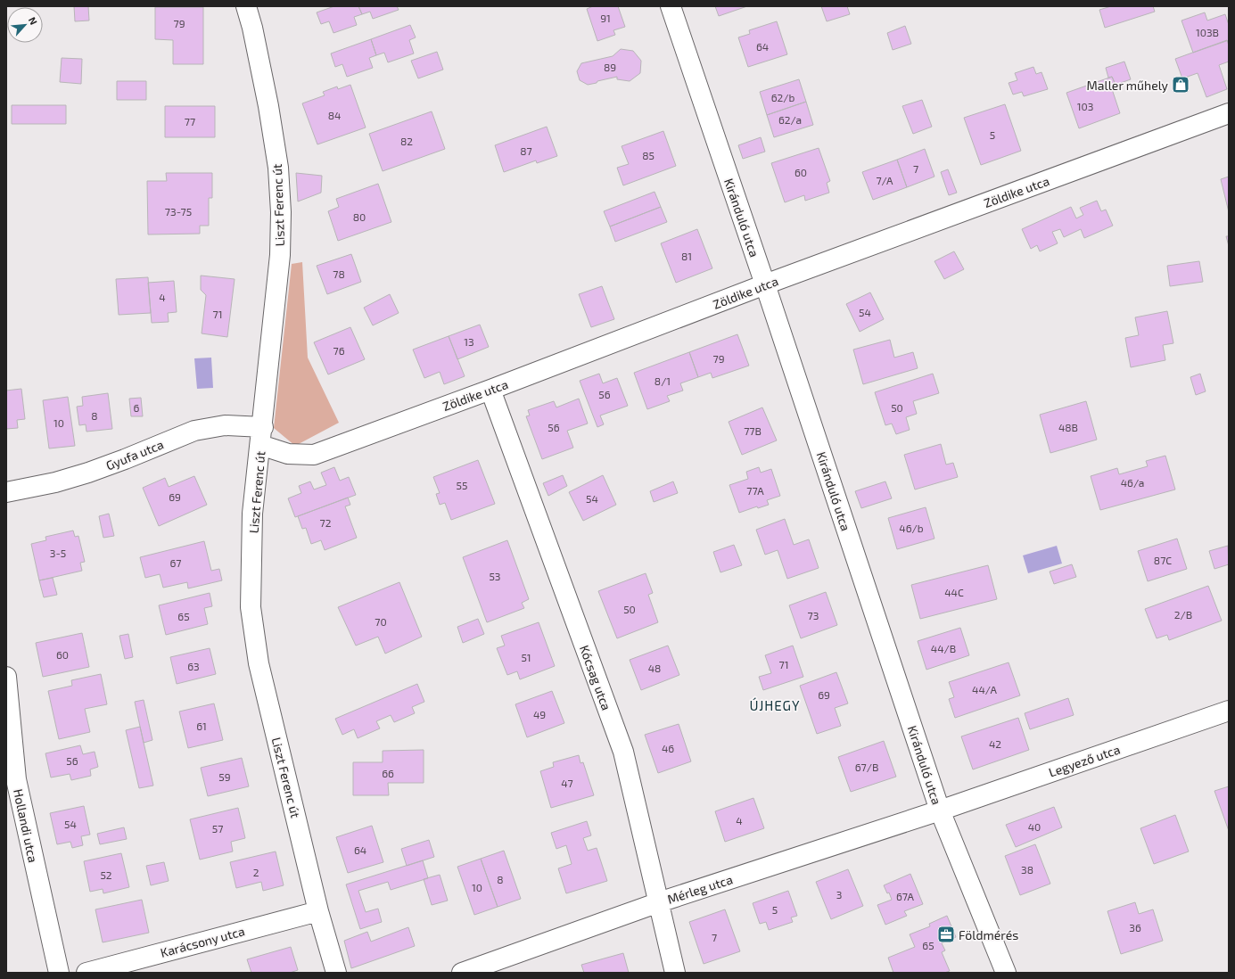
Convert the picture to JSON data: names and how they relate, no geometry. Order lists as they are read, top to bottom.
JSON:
{
  "streets": {
    "street": [
      "Zöldike utca",
      "Liszt Ferenc út",
      "Kiránduló utca",
      "Gyufa utca",
      "Kócsag utca",
      "Legyező utca",
      "Hollandi utca",
      "Mérleg utca",
      "Karácsony utca"
    ]
  },
  "crossings": [
    ["Zöldike utca", "Liszt Ferenc út"],
    ["Zöldike utca", "Kiránduló utca"],
    ["Zöldike utca", "Gyufa utca"],
    ["Zöldike utca", "Kócsag utca"],
    ["Liszt Ferenc út", "Gyufa utca"],
    ["Liszt Ferenc út", "Karácsony utca"],
    ["Kiránduló utca", "Legyező utca"],
    ["Kiránduló utca", "Mérleg utca"],
    ["Kócsag utca", "Mérleg utca"],
    ["Legyező utca", "Mérleg utca"]
  ],
  "districts": ["ÚJHEGY"],
  "places": {
    "shop": ["Maller műhely"],
    "office": ["Földmérés"]
  },
  "house_numbers": [
    "91",
    "79",
    "103B",
    "64",
    "89",
    "62/b",
    "103",
    "84",
    "62/a",
    "77",
    "5",
    "82",
    "87",
    "85",
    "7",
    "60",
    "7/A",
    "73-75",
    "80",
    "81",
    "78",
    "4",
    "54",
    "71",
    "13",
    "76",
    "79",
    "8/1",
    "56",
    "6",
    "50",
    "8",
    "10",
    "56",
    "48B",
    "77B",
    "46/a",
    "55",
    "77A",
    "69",
    "54",
    "72",
    "46/b",
    "3-5",
    "87C",
    "67",
    "53",
    "44C",
    "50",
    "2/B",
    "73",
    "65",
    "70",
    "44/B",
    "60",
    "51",
    "71",
    "63",
    "48",
    "44/A",
    "69",
    "49",
    "61",
    "42",
    "46",
    "56",
    "67/B",
    "66",
    "59",
    "47",
    "4",
    "54",
    "40",
    "57",
    "64",
    "38",
    "2",
    "52",
    "8",
    "10",
    "3",
    "67A",
    "5",
    "36",
    "7",
    "65"
  ],
  "north": "top right"
}
